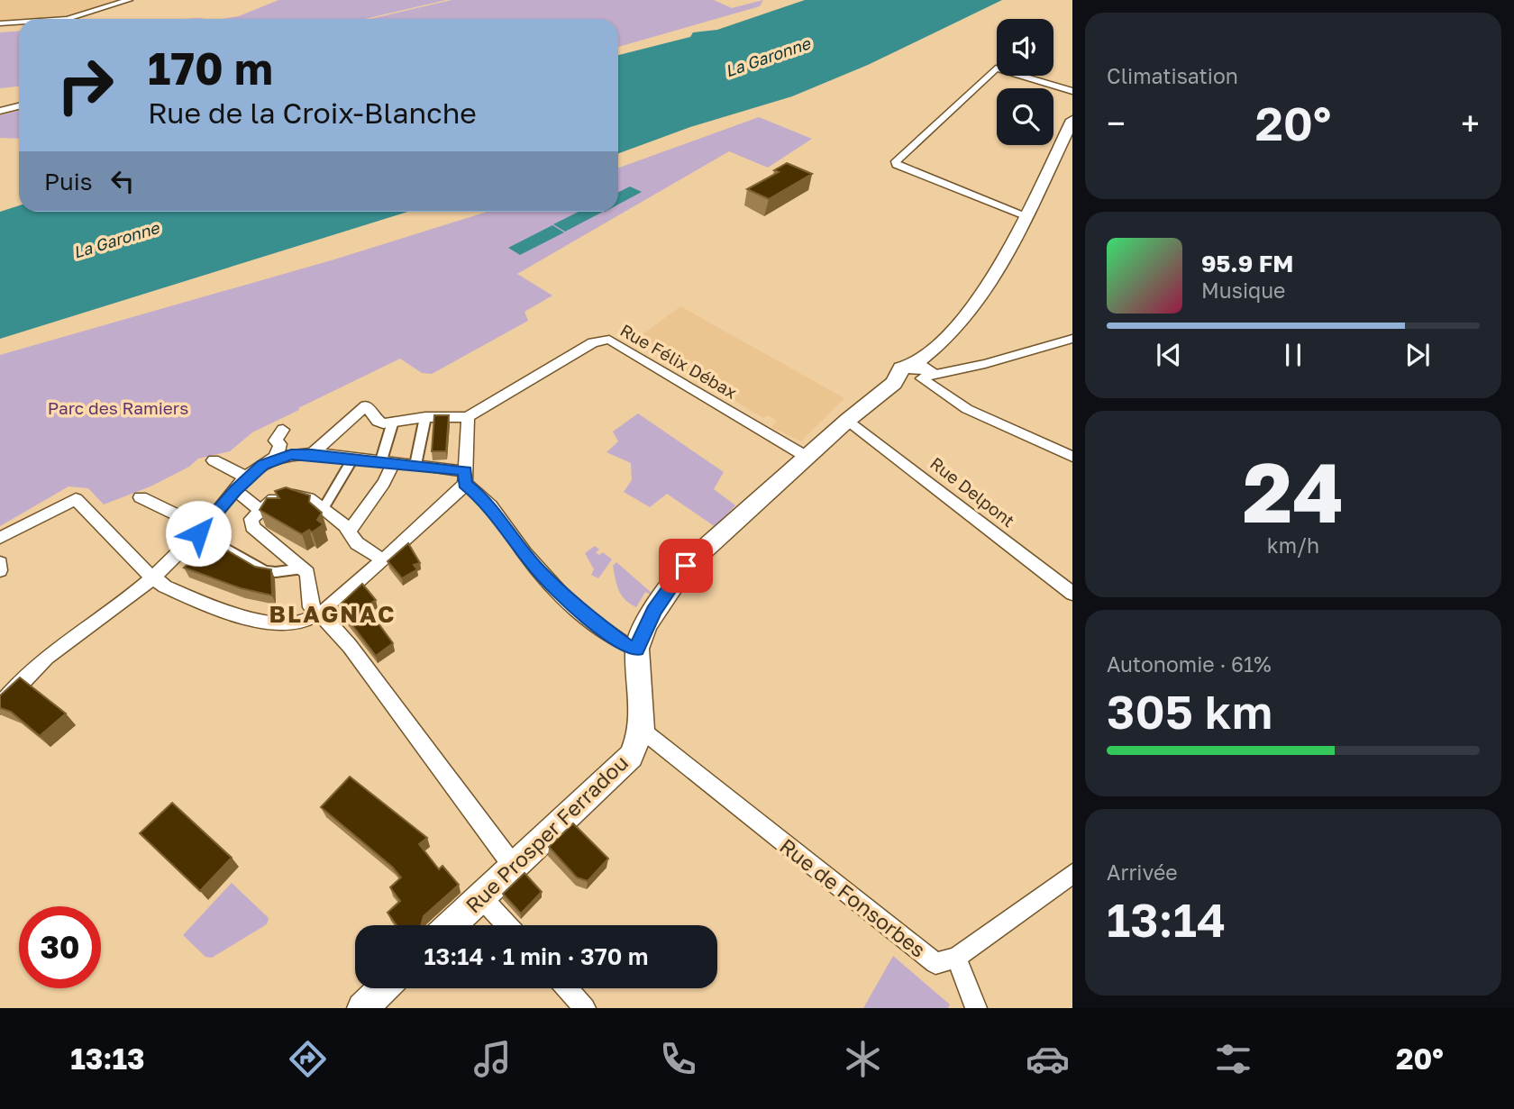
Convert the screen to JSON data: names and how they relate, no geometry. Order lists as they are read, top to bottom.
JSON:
{
  "streets": {
    "main road": ["Rue Prosper Ferradou"],
    "street": ["Rue Félix Débax", "Rue Delpont", "Rue de Fonsorbes"]
  },
  "crossings": [
    ["Rue Prosper Ferradou", "Rue de Fonsorbes"]
  ],
  "districts": ["BLAGNAC"],
  "water": ["La Garonne"],
  "parks": ["Parc des Ramiers"],
  "page": {
    "tile": [
      "Climatisation",
      ["24", "km/h"],
      ["Autonomie · 61%", "305 km"],
      ["Arrivée", "13:14"]
    ],
    "turn": ["170 m", "Rue de la Croix-Blanche"],
    "heat": ["−", "20°", "+"],
    "then": "Puis",
    "song": ["95.9 FM", "Musique"],
    "limit": "30",
    "trip": "13:14 · 1 min · 370 m",
    "tabs": ["13:13", "20°"]
  }
}
